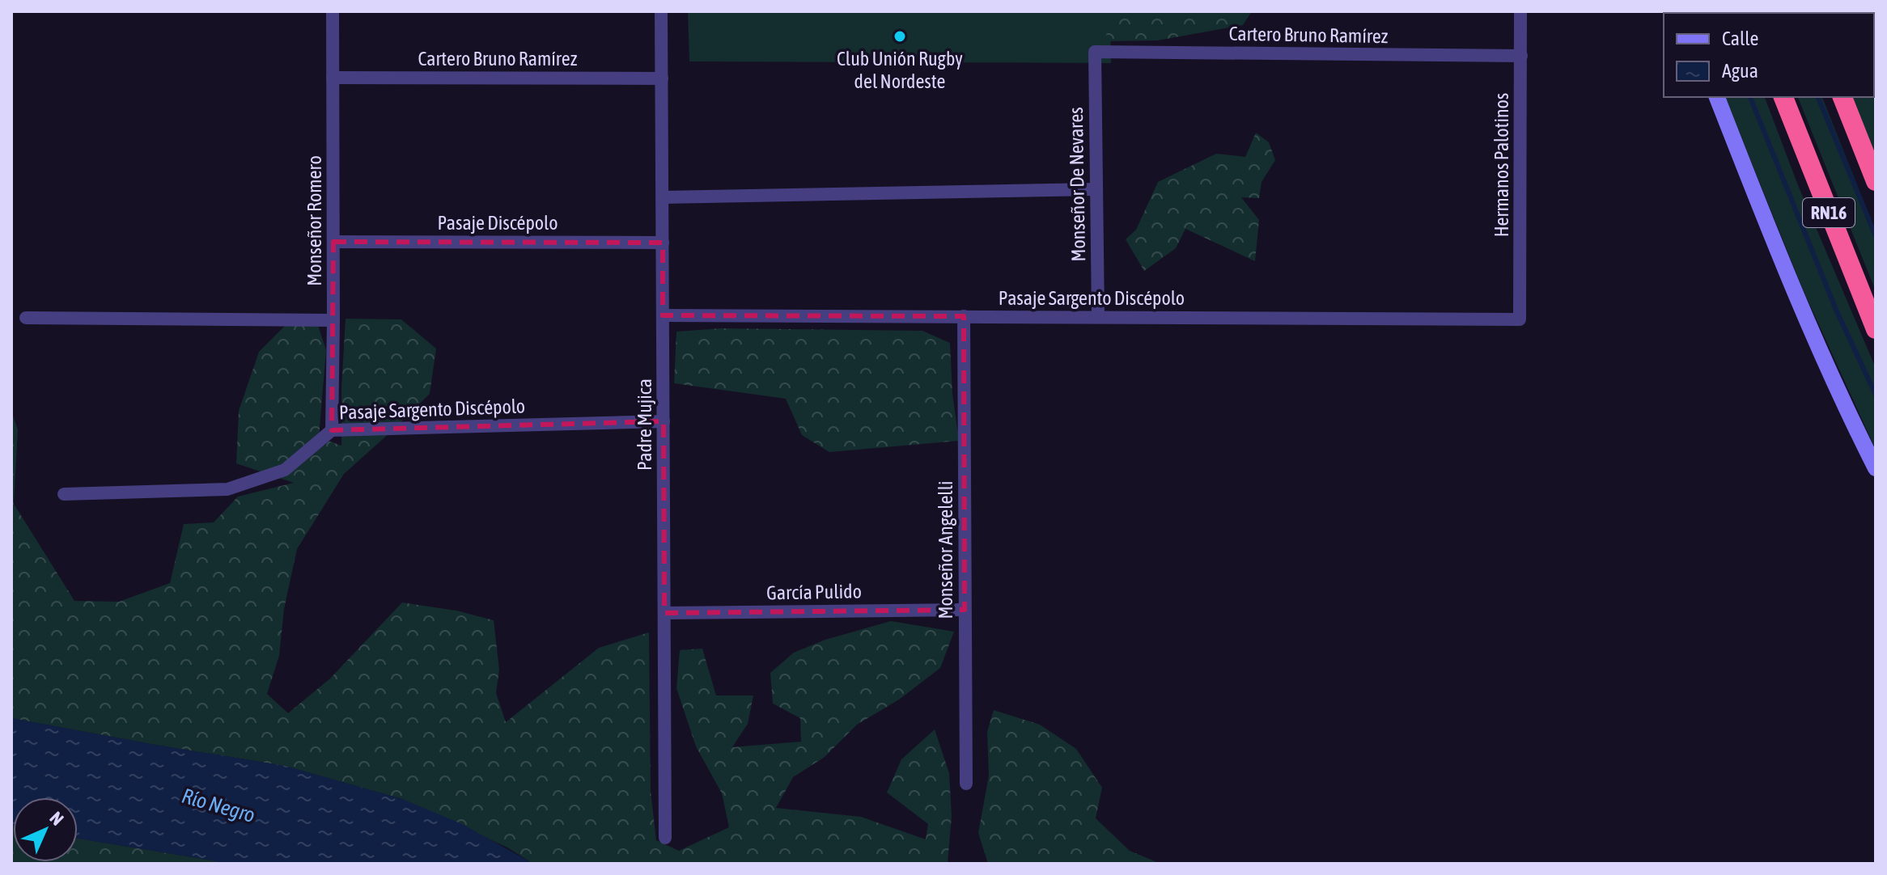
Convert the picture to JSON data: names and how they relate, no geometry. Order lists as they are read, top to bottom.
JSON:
{
  "streets": {
    "highway": ["RN16"],
    "street": [
      "Cartero Bruno Ramírez",
      "Hermanos Palotinos",
      "Monseñor De Nevares",
      "Monseñor Romero",
      "Pasaje Discépolo",
      "Pasaje Sargento Discépolo",
      "Padre Mujica",
      "Monseñor Angelelli",
      "García Pulido"
    ]
  },
  "crossings": [
    ["Cartero Bruno Ramírez", "Hermanos Palotinos"],
    ["Cartero Bruno Ramírez", "Monseñor De Nevares"],
    ["Cartero Bruno Ramírez", "Monseñor Romero"],
    ["Cartero Bruno Ramírez", "Padre Mujica"],
    ["Hermanos Palotinos", "Pasaje Sargento Discépolo"],
    ["Monseñor De Nevares", "Pasaje Sargento Discépolo"],
    ["Monseñor Romero", "Pasaje Discépolo"],
    ["Monseñor Romero", "Pasaje Sargento Discépolo"],
    ["Pasaje Discépolo", "Padre Mujica"],
    ["Pasaje Sargento Discépolo", "Padre Mujica"],
    ["Pasaje Sargento Discépolo", "Monseñor Angelelli"],
    ["Padre Mujica", "García Pulido"],
    ["Monseñor Angelelli", "García Pulido"]
  ],
  "water": ["Río Negro"],
  "places": ["Club Unión Rugby del Nordeste"],
  "legend": ["Calle", "Agua"],
  "north": "top right"
}
